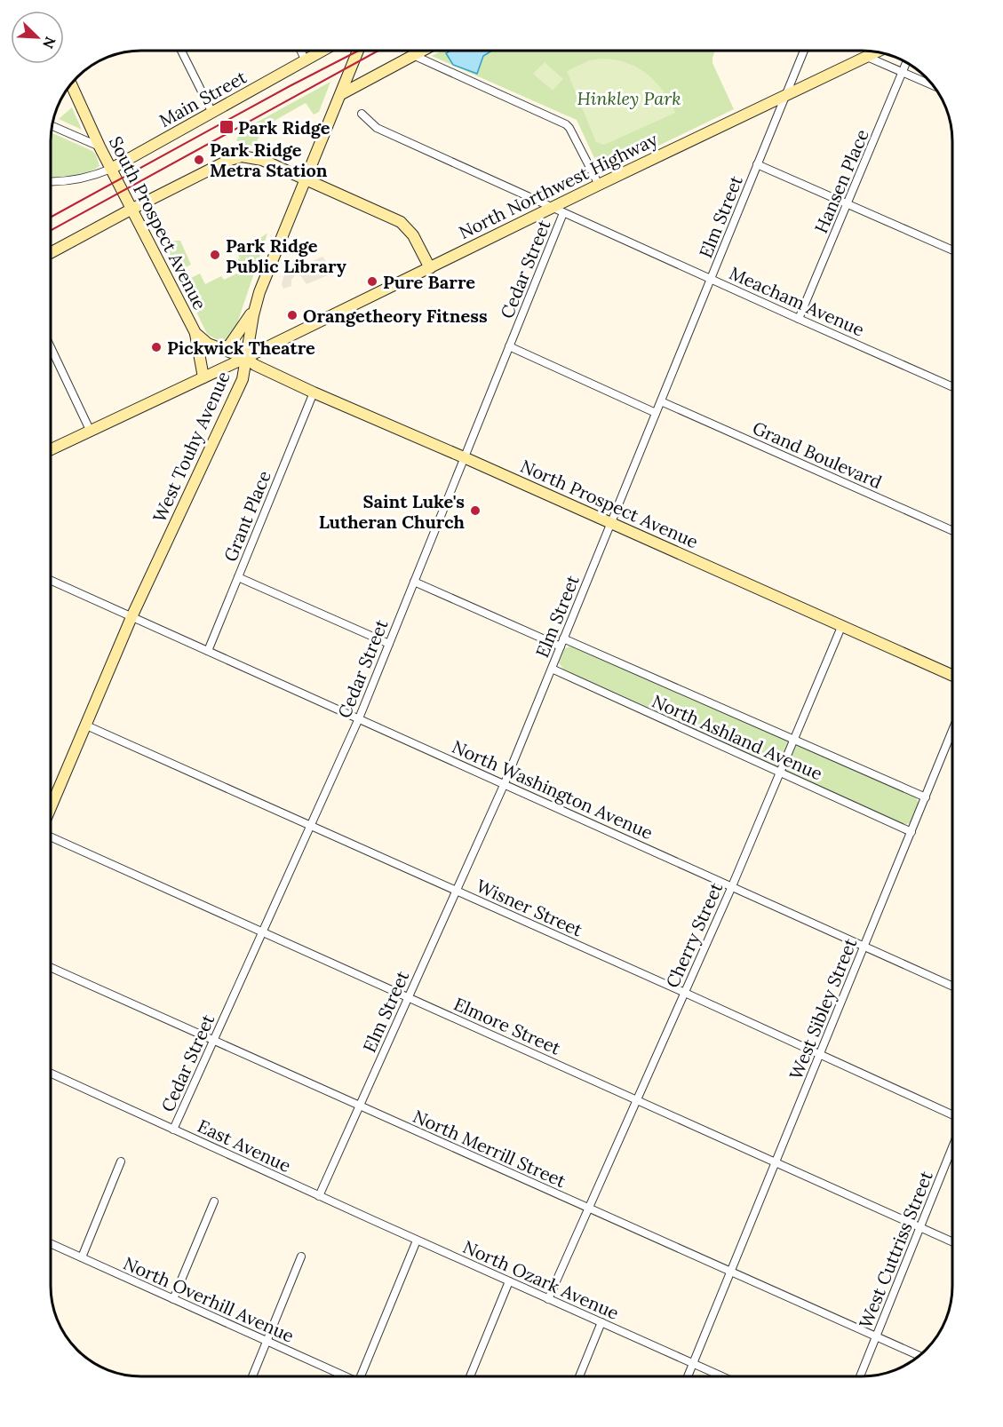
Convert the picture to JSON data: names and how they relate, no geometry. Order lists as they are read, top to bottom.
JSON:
{
  "streets": {
    "main road": [
      "Main Street",
      "North Northwest Highway",
      "South Prospect Avenue",
      "West Touhy Avenue",
      "North Prospect Avenue"
    ],
    "street": [
      "Hansen Place",
      "Elm Street",
      "Cedar Street",
      "Meacham Avenue",
      "Grand Boulevard",
      "Grant Place",
      "North Ashland Avenue",
      "North Washington Avenue",
      "Wisner Street",
      "Cherry Street",
      "West Sibley Street",
      "Elmore Street",
      "East Avenue",
      "North Merrill Street",
      "West Cuttriss Street",
      "North Ozark Avenue",
      "North Overhill Avenue"
    ]
  },
  "crossings": [
    ["Main Street", "South Prospect Avenue"],
    ["Hansen Place", "Meacham Avenue"],
    ["North Northwest Highway", "Elm Street"],
    ["North Northwest Highway", "South Prospect Avenue"],
    ["North Northwest Highway", "Meacham Avenue"],
    ["North Northwest Highway", "West Touhy Avenue"],
    ["North Northwest Highway", "North Prospect Avenue"],
    ["Elm Street", "Meacham Avenue"],
    ["Elm Street", "Grand Boulevard"],
    ["Elm Street", "North Prospect Avenue"],
    ["Elm Street", "North Ashland Avenue"],
    ["Elm Street", "North Washington Avenue"],
    ["Elm Street", "Wisner Street"],
    ["Elm Street", "Elmore Street"],
    ["Elm Street", "East Avenue"],
    ["Elm Street", "North Merrill Street"],
    ["South Prospect Avenue", "West Touhy Avenue"],
    ["South Prospect Avenue", "North Prospect Avenue"],
    ["Cedar Street", "Meacham Avenue"],
    ["Cedar Street", "North Prospect Avenue"],
    ["Cedar Street", "North Ashland Avenue"],
    ["Cedar Street", "North Washington Avenue"],
    ["Cedar Street", "Wisner Street"],
    ["Cedar Street", "Elmore Street"],
    ["Cedar Street", "East Avenue"],
    ["Cedar Street", "North Merrill Street"],
    ["West Touhy Avenue", "North Prospect Avenue"],
    ["West Touhy Avenue", "North Washington Avenue"],
    ["West Touhy Avenue", "Wisner Street"],
    ["North Prospect Avenue", "Grant Place"],
    ["North Prospect Avenue", "Cherry Street"],
    ["Grant Place", "North Washington Avenue"],
    ["North Ashland Avenue", "Cherry Street"],
    ["North Ashland Avenue", "West Sibley Street"],
    ["North Washington Avenue", "Cherry Street"],
    ["North Washington Avenue", "West Sibley Street"],
    ["Wisner Street", "Cherry Street"],
    ["Wisner Street", "West Sibley Street"],
    ["Cherry Street", "Elmore Street"],
    ["Cherry Street", "North Merrill Street"],
    ["Cherry Street", "North Ozark Avenue"],
    ["West Sibley Street", "Elmore Street"],
    ["West Sibley Street", "North Merrill Street"],
    ["West Sibley Street", "North Ozark Avenue"],
    ["Elmore Street", "West Cuttriss Street"],
    ["East Avenue", "North Ozark Avenue"],
    ["North Merrill Street", "West Cuttriss Street"]
  ],
  "parks": ["Hinkley Park"],
  "places": {
    "transit": ["Park Ridge"],
    "other": [
      "Park Ridge Metra Station",
      "Park Ridge Public Library",
      "Pure Barre",
      "Orangetheory Fitness",
      "Pickwick Theatre",
      "Saint Luke's Lutheran Church"
    ]
  },
  "north": "bottom right"
}
